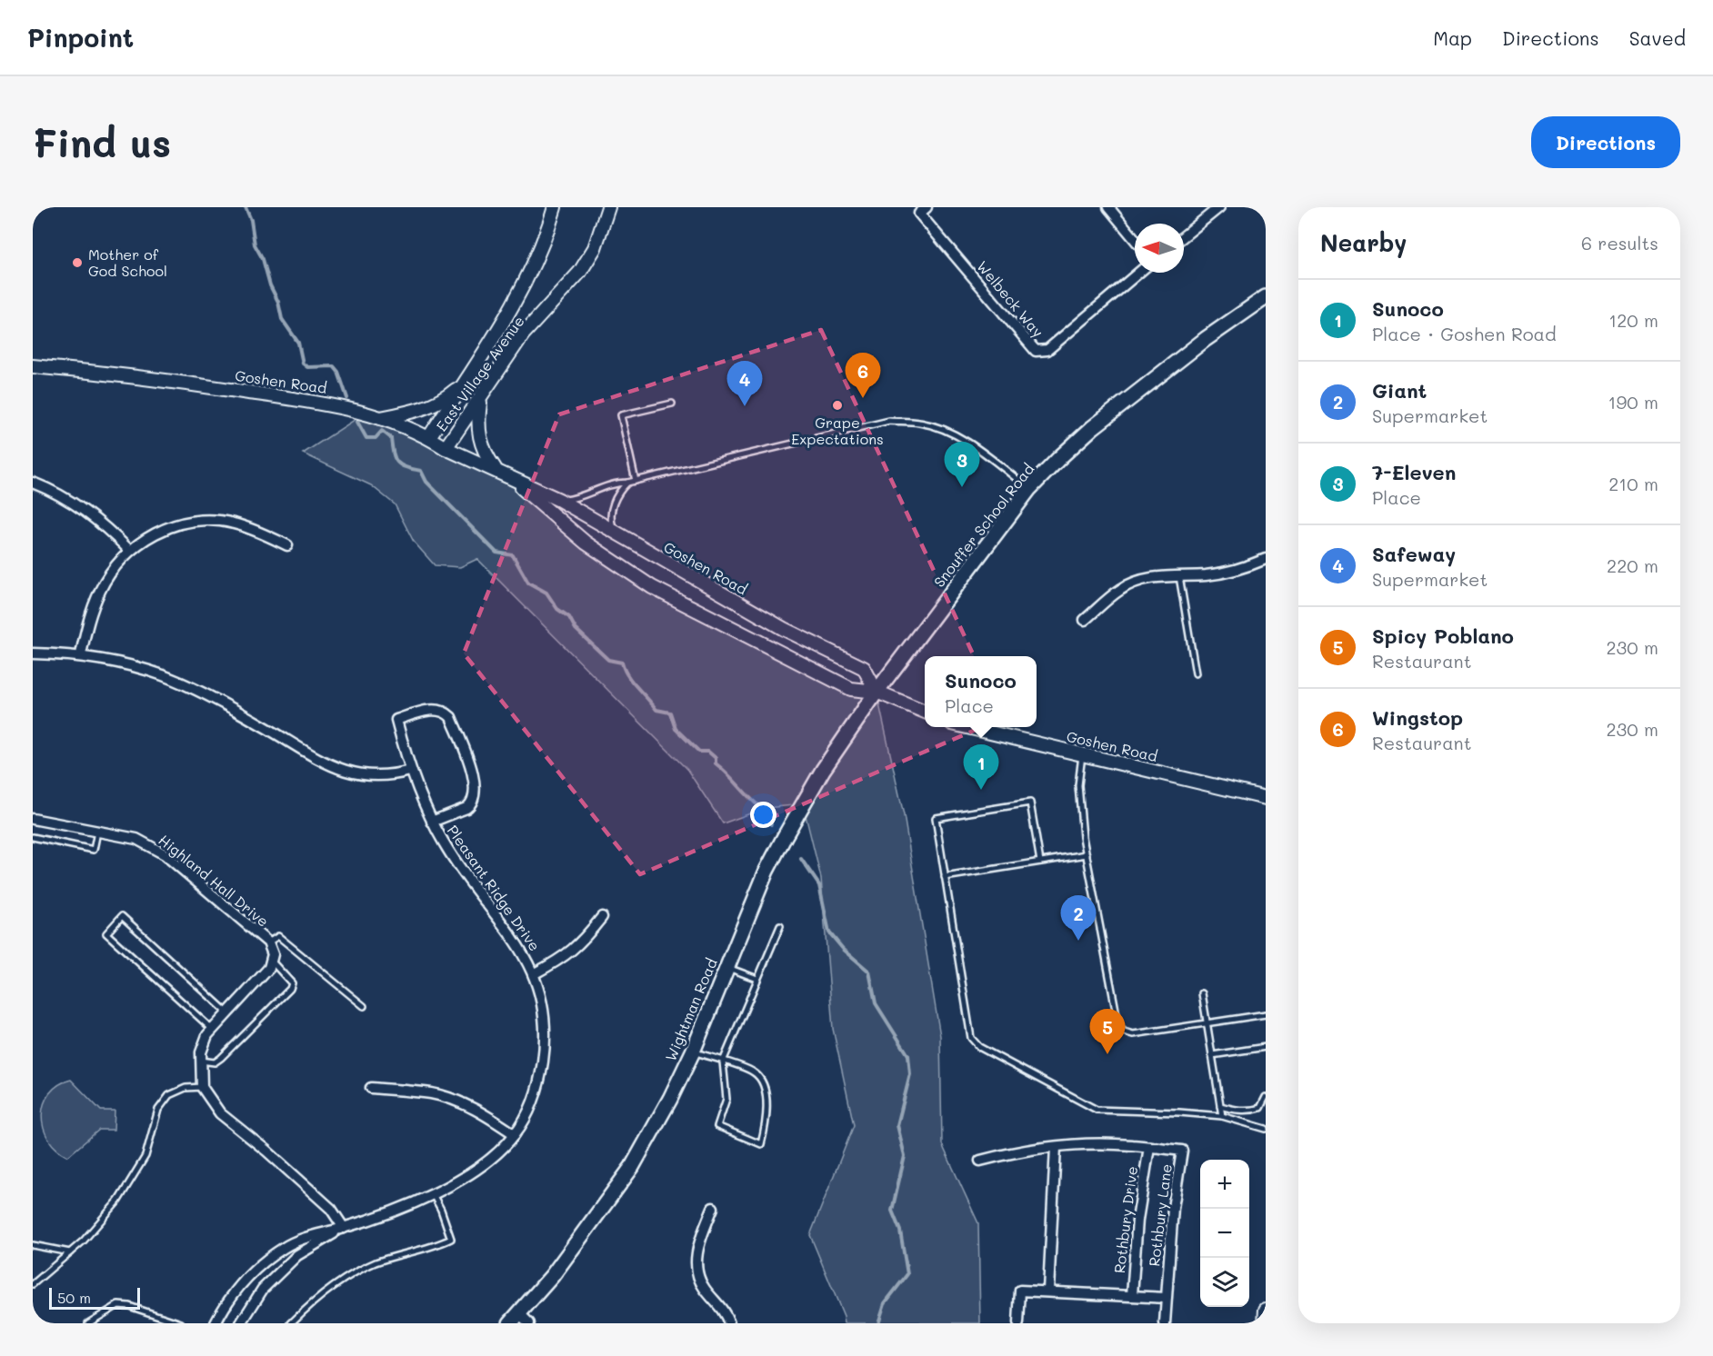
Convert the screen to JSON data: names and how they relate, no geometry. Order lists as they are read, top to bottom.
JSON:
{
  "streets": {
    "main road": ["Snouffer School Road", "Wightman Road"],
    "street": [
      "Welbeck Way",
      "East Village Avenue",
      "Goshen Road",
      "Highland Hall Drive",
      "Pleasant Ridge Drive",
      "Rothbury Lane",
      "Rothbury Drive"
    ]
  },
  "crossings": [
    ["East Village Avenue", "Goshen Road"],
    ["Goshen Road", "Snouffer School Road"],
    ["Goshen Road", "Wightman Road"],
    ["Snouffer School Road", "Wightman Road"],
    ["Rothbury Lane", "Rothbury Drive"]
  ],
  "places": ["Mother of God School", "Grape Expectations"],
  "scale_bar": "50 m",
  "north": "left",
  "page": {
    "header": "Pinpoint",
    "nav": ["Map", "Directions", "Saved"],
    "buttons": "Directions",
    "title": "Find us",
    "heading": ["Nearby", "6 results"],
    "list": [
      {
        "mark": "1",
        "name": "Sunoco",
        "note": "Place · Goshen Road",
        "value": "120 m"
      },
      {
        "mark": "2",
        "name": "Giant",
        "note": "Supermarket",
        "value": "190 m"
      },
      {
        "mark": "3",
        "name": "7-Eleven",
        "note": "Place",
        "value": "210 m"
      },
      {
        "mark": "4",
        "name": "Safeway",
        "note": "Supermarket",
        "value": "220 m"
      },
      {
        "mark": "5",
        "name": "Spicy Poblano",
        "note": "Restaurant",
        "value": "230 m"
      },
      {
        "mark": "6",
        "name": "Wingstop",
        "note": "Restaurant",
        "value": "230 m"
      }
    ],
    "pins": [
      "6",
      "4",
      "3",
      "1",
      "2",
      "5"
    ],
    "popup": ["Sunoco", "Place"],
    "map_buttons": ["+", "−"],
    "scale": "50 m"
  }
}
